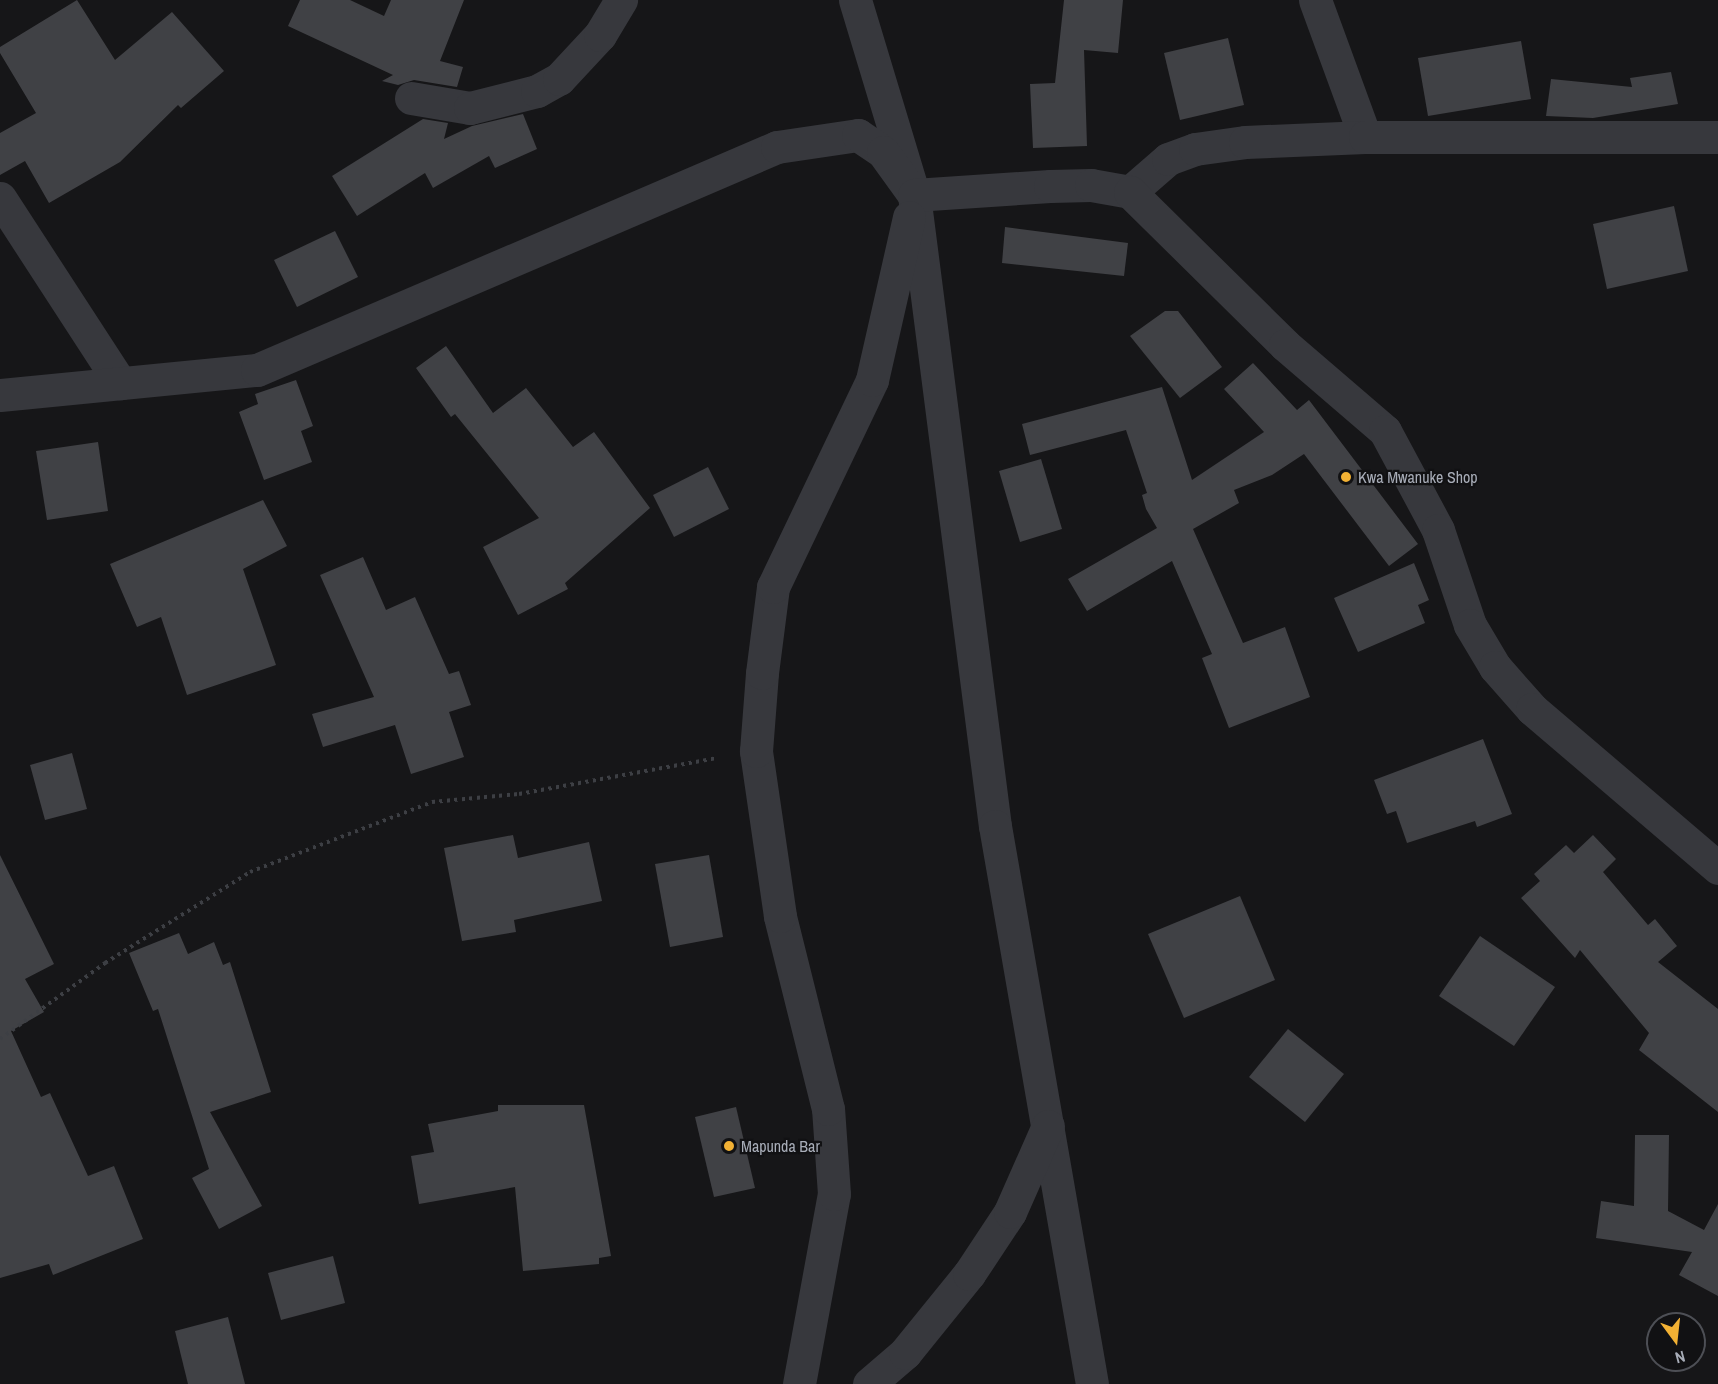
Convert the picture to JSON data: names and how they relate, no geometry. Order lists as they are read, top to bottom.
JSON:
{
  "places": ["Kwa Mwanuke Shop", "Mapunda Bar"],
  "north": "bottom"
}
